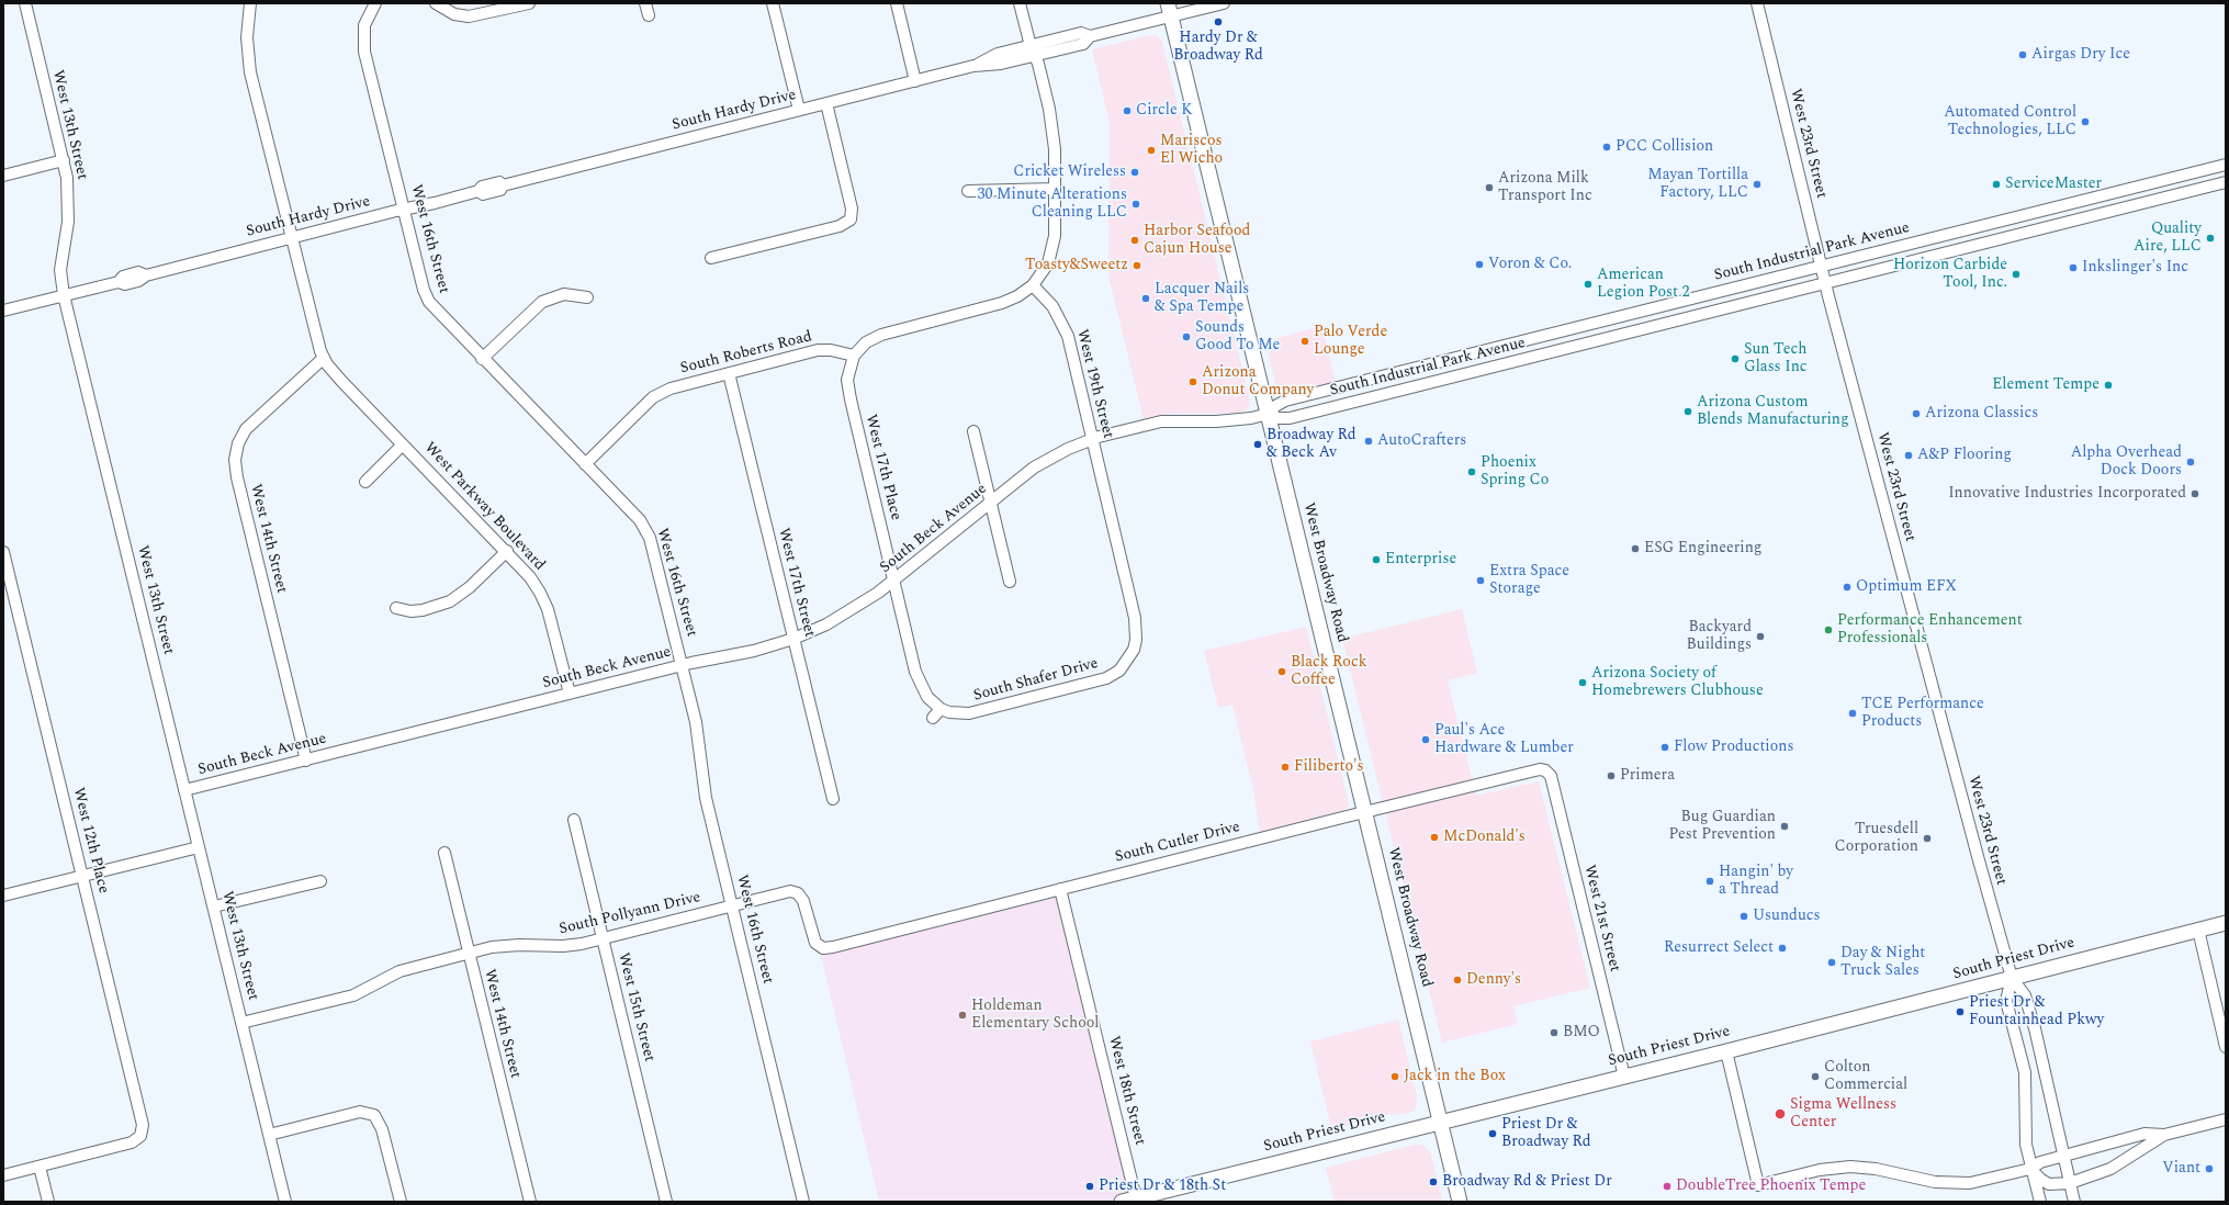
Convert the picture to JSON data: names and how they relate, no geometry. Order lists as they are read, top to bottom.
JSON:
{
  "streets": {
    "main road": ["West Broadway Road", "South Priest Drive"],
    "street": [
      "South Hardy Drive",
      "West 13th Street",
      "West 23rd Street",
      "West 16th Street",
      "South Industrial Park Avenue",
      "South Roberts Road",
      "West 19th Street",
      "West 17th Place",
      "West Parkway Boulevard",
      "South Beck Avenue",
      "West 14th Street",
      "West 17th Street",
      "South Shafer Drive",
      "West 12th Place",
      "South Cutler Drive",
      "South Pollyann Drive",
      "West 21st Street",
      "West 15th Street",
      "West 18th Street"
    ]
  },
  "crossings": [
    ["South Hardy Drive", "West 13th Street"],
    ["South Hardy Drive", "West 16th Street"],
    ["South Hardy Drive", "West Parkway Boulevard"],
    ["South Hardy Drive", "West Broadway Road"],
    ["West 13th Street", "South Beck Avenue"],
    ["West 13th Street", "South Pollyann Drive"],
    ["West 23rd Street", "South Industrial Park Avenue"],
    ["West 23rd Street", "South Priest Drive"],
    ["West 16th Street", "South Roberts Road"],
    ["West 16th Street", "South Beck Avenue"],
    ["West 16th Street", "South Pollyann Drive"],
    ["South Industrial Park Avenue", "South Beck Avenue"],
    ["South Industrial Park Avenue", "West Broadway Road"],
    ["South Roberts Road", "West 17th Place"],
    ["South Roberts Road", "West 17th Street"],
    ["West 19th Street", "South Beck Avenue"],
    ["West 19th Street", "South Shafer Drive"],
    ["West 17th Place", "South Beck Avenue"],
    ["West 17th Place", "South Shafer Drive"],
    ["West Parkway Boulevard", "South Beck Avenue"],
    ["West Parkway Boulevard", "West 14th Street"],
    ["South Beck Avenue", "West 14th Street"],
    ["South Beck Avenue", "West Broadway Road"],
    ["South Beck Avenue", "West 17th Street"],
    ["West 14th Street", "South Pollyann Drive"],
    ["West Broadway Road", "South Cutler Drive"],
    ["West Broadway Road", "South Priest Drive"],
    ["South Cutler Drive", "South Pollyann Drive"],
    ["South Cutler Drive", "West 21st Street"],
    ["South Cutler Drive", "West 18th Street"],
    ["South Pollyann Drive", "West 15th Street"],
    ["West 21st Street", "South Priest Drive"],
    ["South Priest Drive", "West 18th Street"]
  ],
  "places": [
    "Hardy Dr & Broadway Rd",
    "Airgas Dry Ice",
    "Circle K",
    "Automated Control Technologies, LLC",
    "PCC Collision",
    "Mariscos El Wicho",
    "Cricket Wireless",
    "Mayan Tortilla Factory, LLC",
    "ServiceMaster",
    "Arizona Milk Transport Inc",
    "30 Minute Alterations Cleaning LLC",
    "Quality Aire, LLC",
    "Harbor Seafood Cajun House",
    "Voron & Co.",
    "Toasty&Sweetz",
    "Inkslinger's Inc",
    "Horizon Carbide Tool, Inc.",
    "American Legion Post 2",
    "Lacquer Nails & Spa Tempe",
    "Sounds Good To Me",
    "Palo Verde Lounge",
    "Sun Tech Glass Inc",
    "Arizona Donut Company",
    "Element Tempe",
    "Arizona Custom Blends Manufacturing",
    "Arizona Classics",
    "AutoCrafters",
    "Broadway Rd & Beck Av",
    "A&P Flooring",
    "Alpha Overhead Dock Doors",
    "Phoenix Spring Co",
    "Innovative Industries Incorporated",
    "ESG Engineering",
    "Enterprise",
    "Extra Space Storage",
    "Optimum EFX",
    "Performance Enhancement Professionals",
    "Backyard Buildings",
    "Black Rock Coffee",
    "Arizona Society of Homebrewers Clubhouse",
    "TCE Performance Products",
    "Paul's Ace Hardware & Lumber",
    "Flow Productions",
    "Filiberto's",
    "Primera",
    "Bug Guardian Pest Prevention",
    "McDonald's",
    "Truesdell Corporation",
    "Hangin' by a Thread",
    "Usunducs",
    "Resurrect Select",
    "Day & Night Truck Sales",
    "Denny's",
    "Priest Dr & Fountainhead Pkwy",
    "Holdeman Elementary School",
    "BMO",
    "Jack in the Box",
    "Colton Commercial",
    "Sigma Wellness Center",
    "Priest Dr & Broadway Rd",
    "Viant",
    "Broadway Rd & Priest Dr",
    "Priest Dr & 18th St",
    "DoubleTree Phoenix Tempe"
  ]
}
